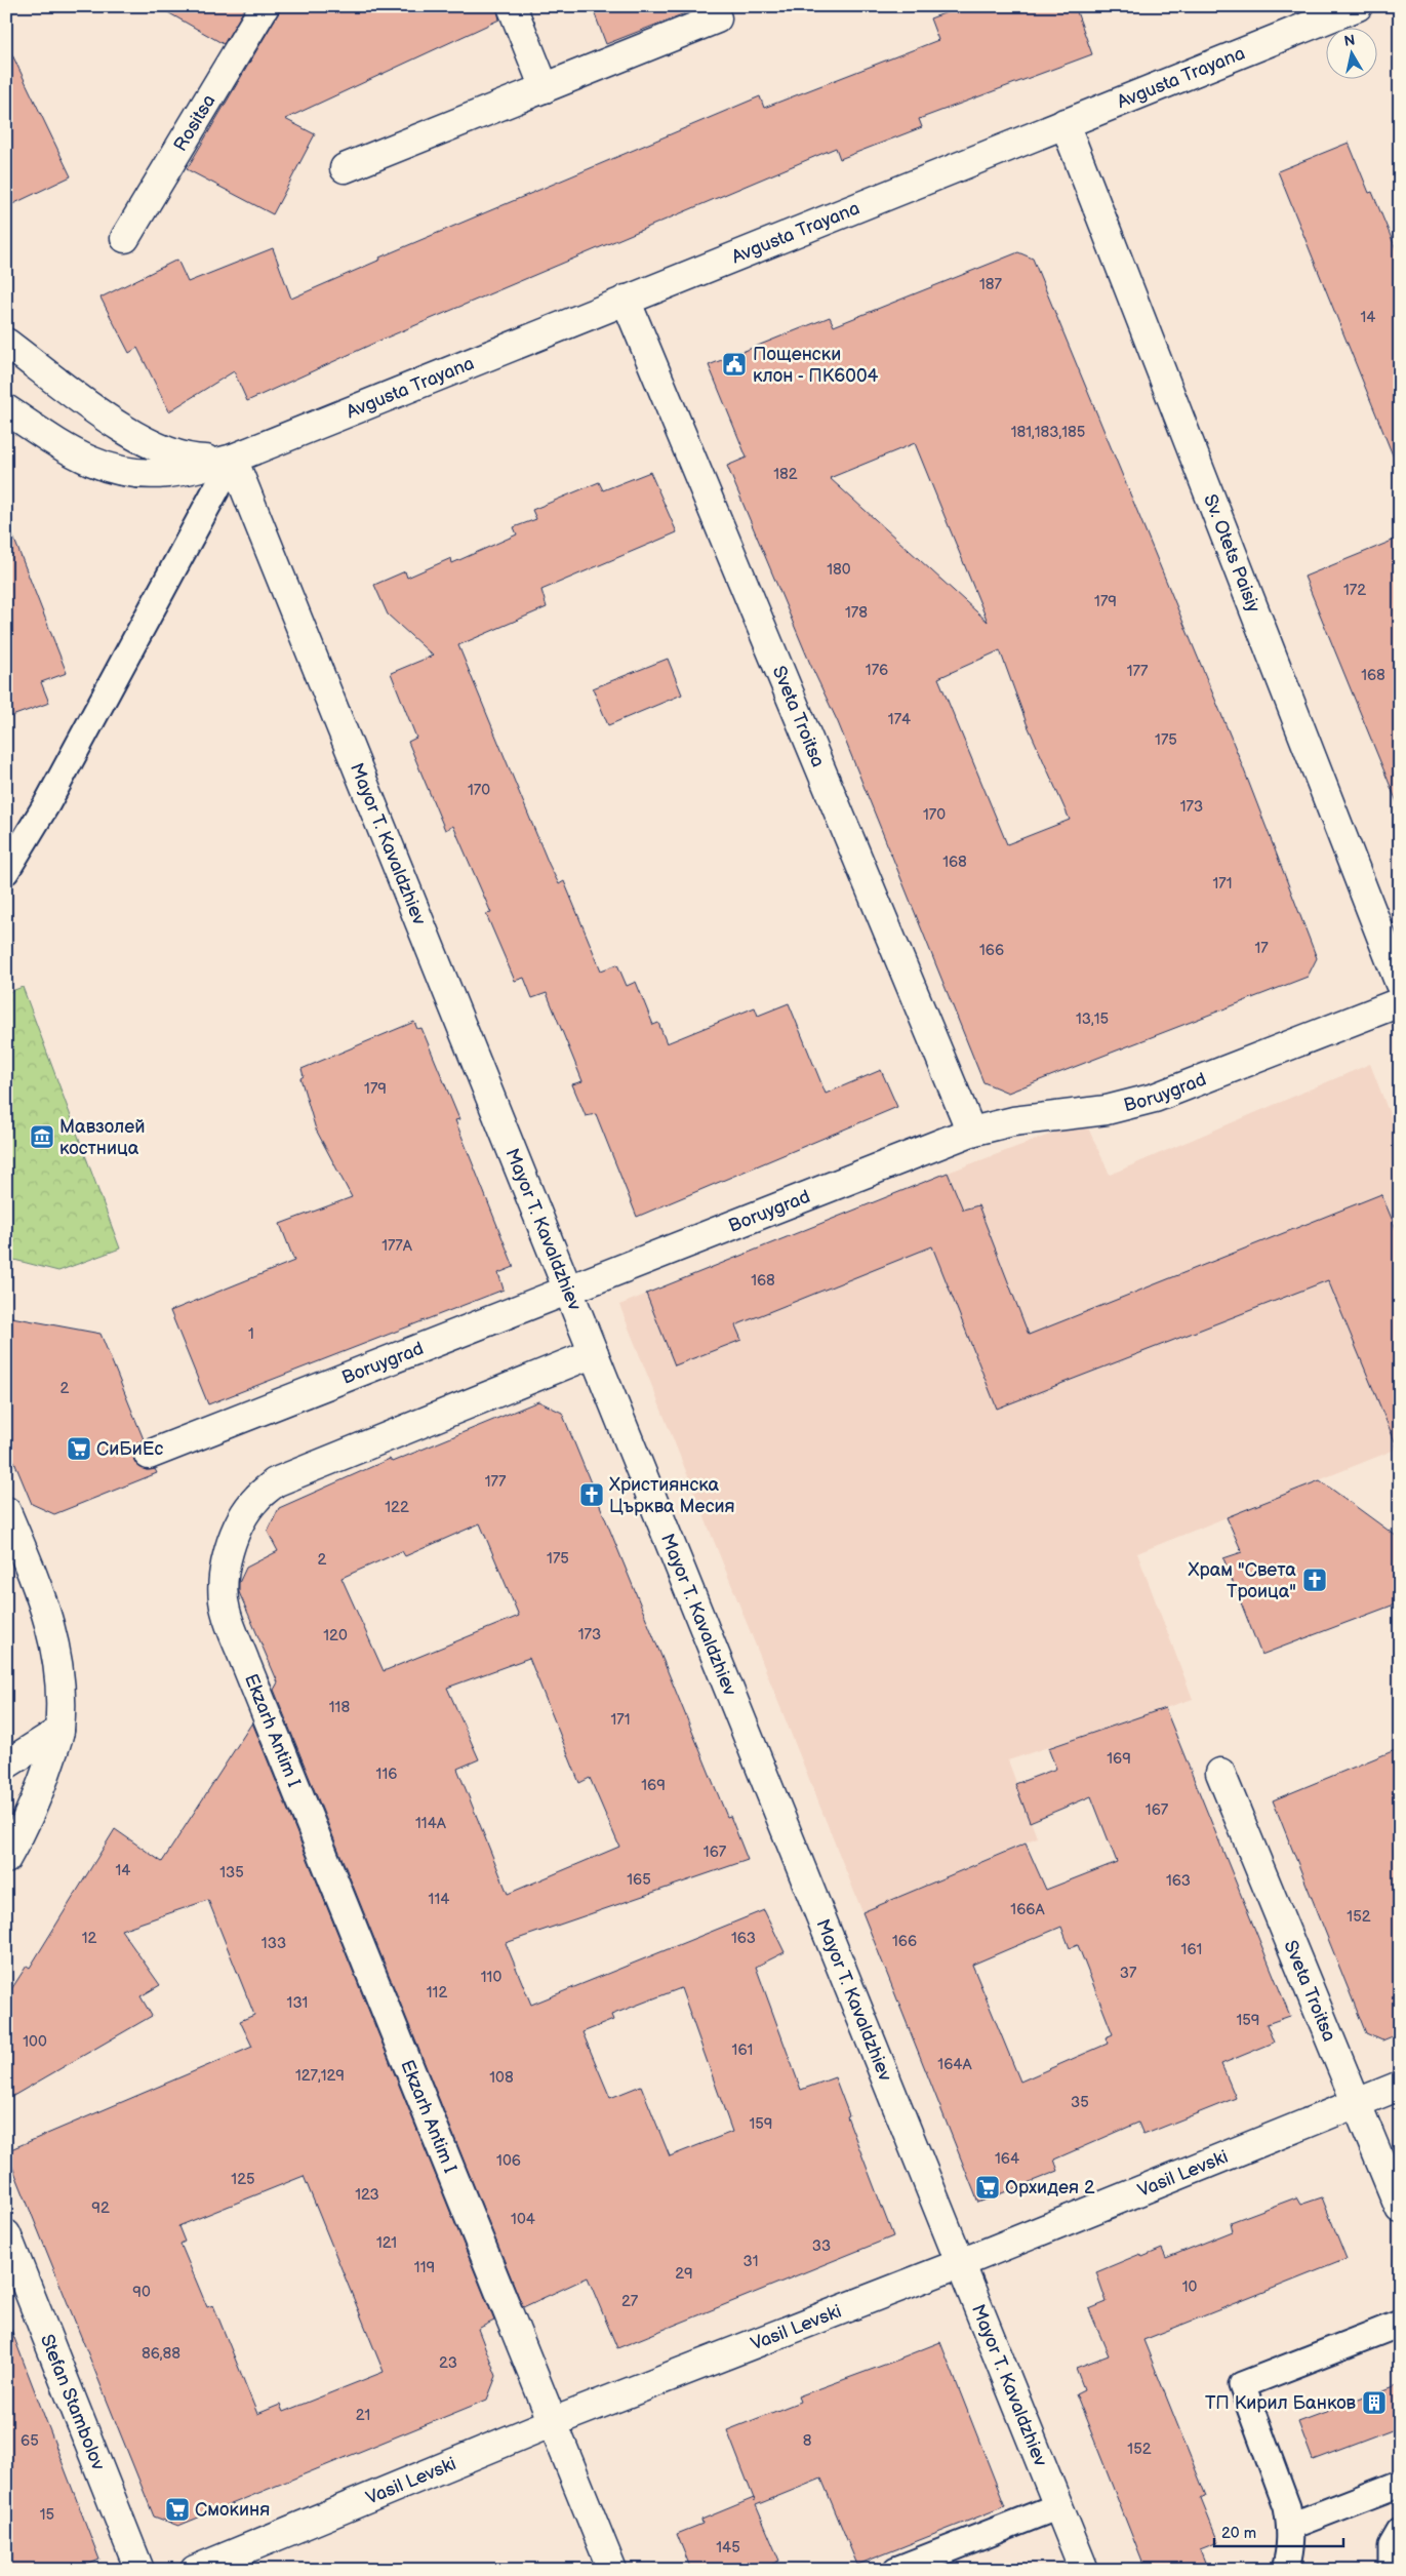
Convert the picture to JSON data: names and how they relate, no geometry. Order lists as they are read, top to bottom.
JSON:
{
  "streets": {
    "street": [
      "Avgusta Trayana",
      "Rositsa",
      "Sv. Otets Paisiy",
      "Sveta Troitsa",
      "Mayor T. Kavaldzhiev",
      "Boruygrad",
      "Ekzarh Antim I",
      "Vasil Levski",
      "Stefan Stambolov"
    ]
  },
  "crossings": [
    ["Avgusta Trayana", "Sv. Otets Paisiy"],
    ["Avgusta Trayana", "Sveta Troitsa"],
    ["Avgusta Trayana", "Mayor T. Kavaldzhiev"],
    ["Sveta Troitsa", "Boruygrad"],
    ["Sveta Troitsa", "Vasil Levski"],
    ["Mayor T. Kavaldzhiev", "Boruygrad"],
    ["Mayor T. Kavaldzhiev", "Ekzarh Antim I"],
    ["Mayor T. Kavaldzhiev", "Vasil Levski"],
    ["Ekzarh Antim I", "Vasil Levski"]
  ],
  "places": {
    "public building": ["Пощенски клон - ПК6004"],
    "museum": ["Мавзолей костница"],
    "supermarket": ["СиБиЕс", "Орхидея 2", "Смокиня"],
    "church": ["Християнска Църква Месия", "Храм \"Света Троица\""],
    "building": ["ТП Кирил Банков"]
  },
  "house_numbers": [
    "187",
    "14",
    "181,183,185",
    "182",
    "180",
    "172",
    "179",
    "178",
    "176",
    "177",
    "168",
    "174",
    "175",
    "170",
    "173",
    "170",
    "168",
    "171",
    "17",
    "166",
    "13,15",
    "179",
    "177A",
    "168",
    "1",
    "2",
    "177",
    "122",
    "175",
    "2",
    "173",
    "120",
    "118",
    "171",
    "169",
    "116",
    "169",
    "167",
    "114A",
    "167",
    "14",
    "135",
    "165",
    "163",
    "114",
    "166A",
    "152",
    "12",
    "163",
    "166",
    "133",
    "161",
    "37",
    "110",
    "112",
    "131",
    "159",
    "100",
    "161",
    "164A",
    "127,129",
    "108",
    "35",
    "159",
    "164",
    "106",
    "125",
    "123",
    "92",
    "104",
    "121",
    "33",
    "31",
    "119",
    "29",
    "10",
    "90",
    "27",
    "86,88",
    "23",
    "21",
    "65",
    "8",
    "152",
    "15",
    "145"
  ],
  "scale_bar": "20 m",
  "north": "top"
}
